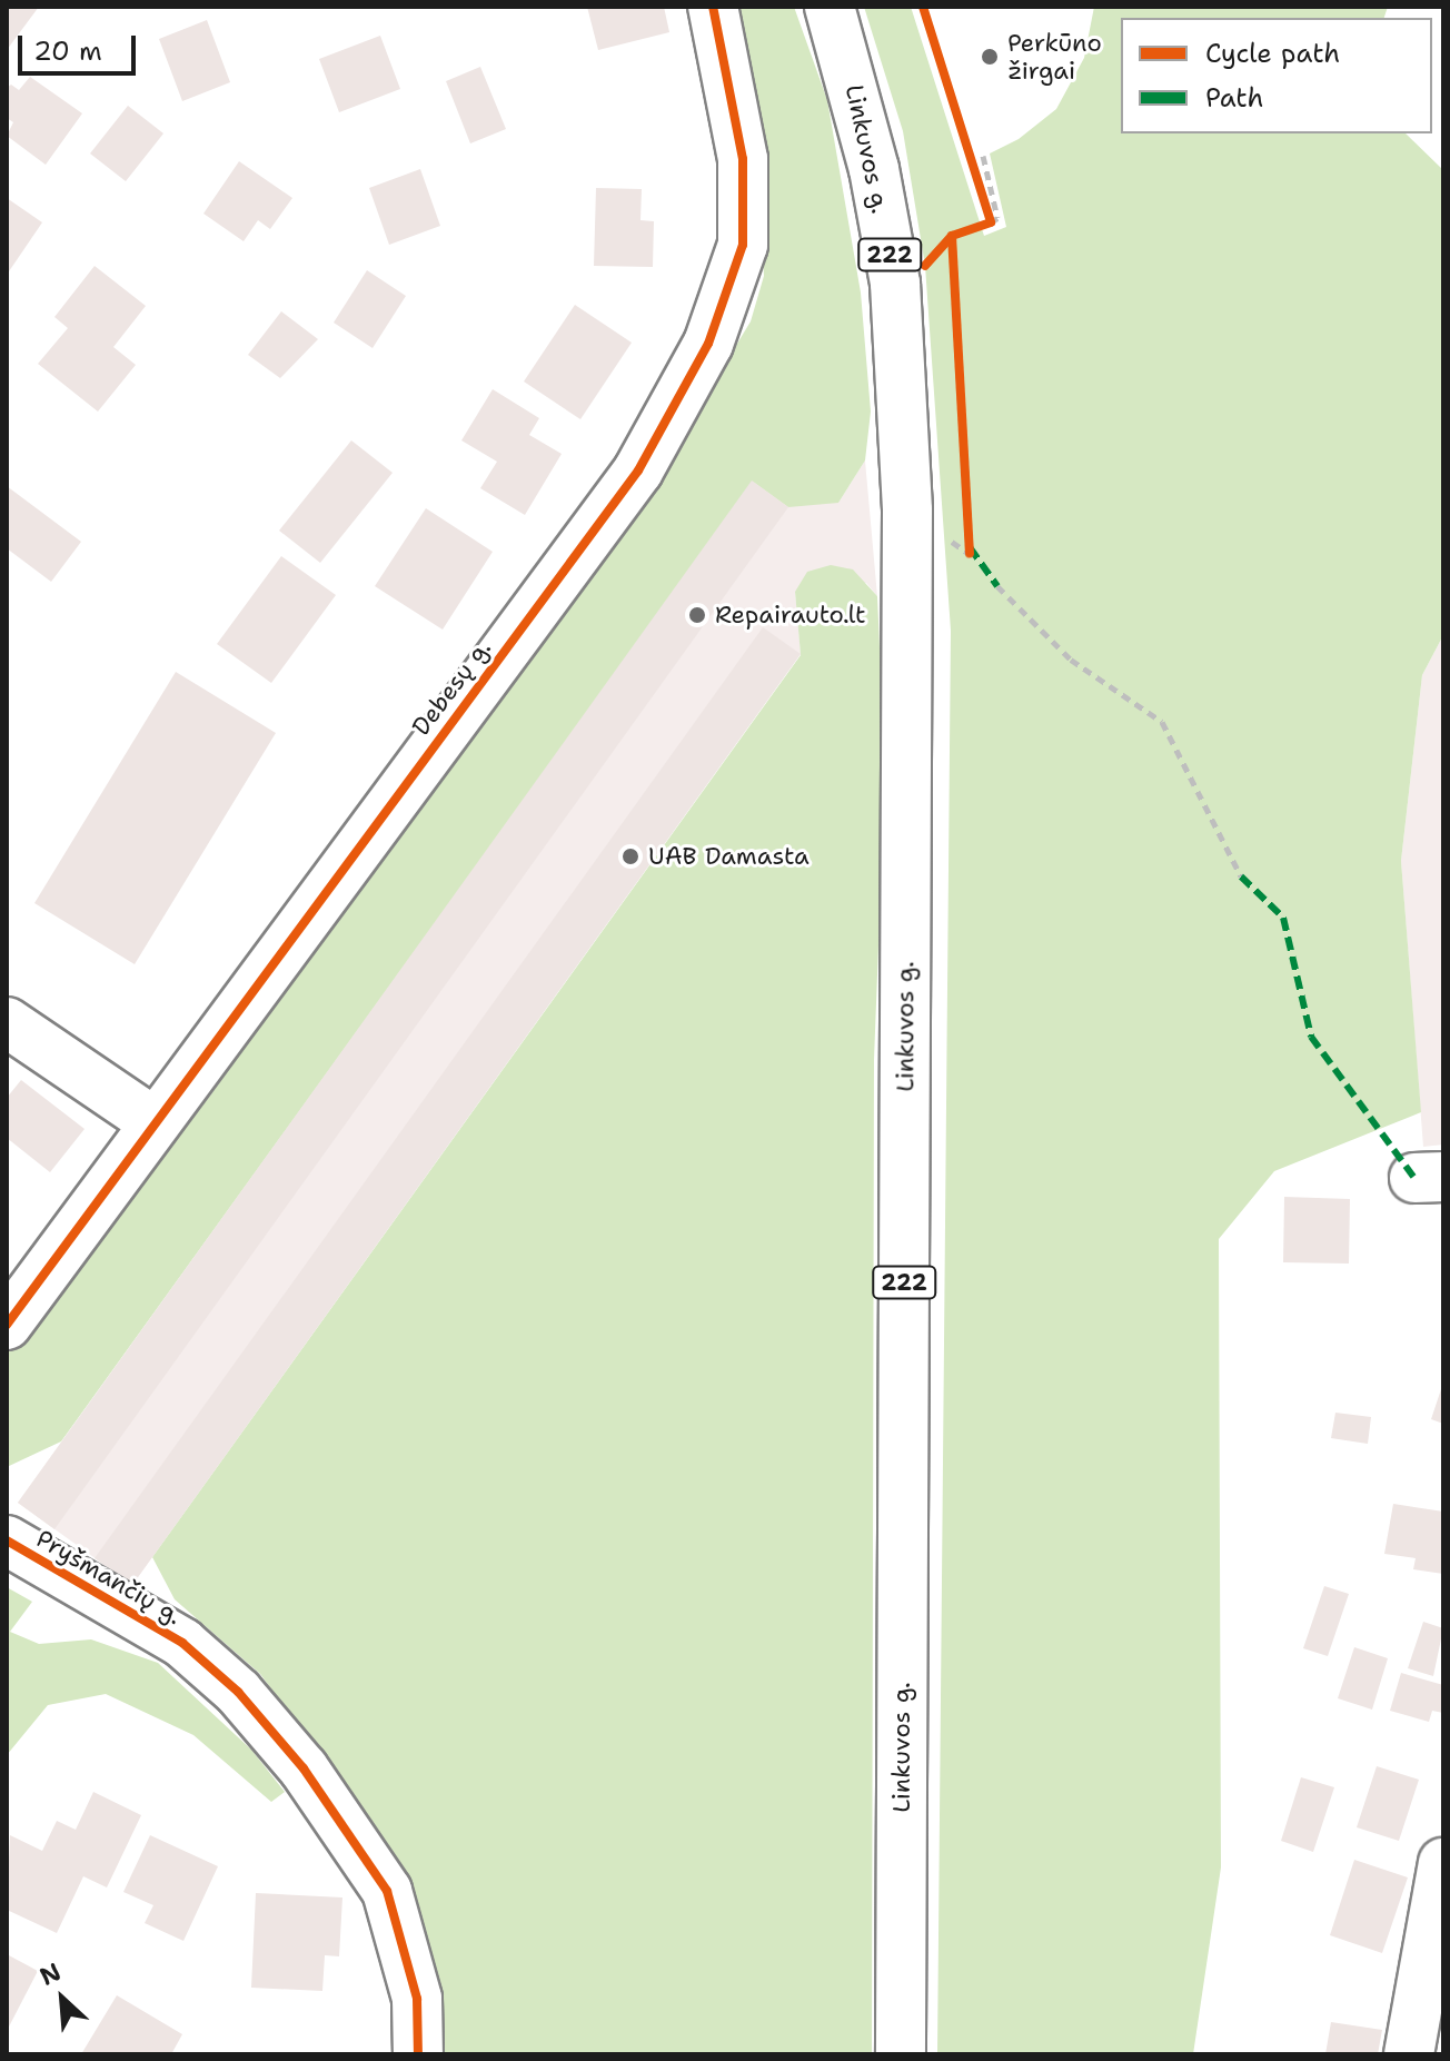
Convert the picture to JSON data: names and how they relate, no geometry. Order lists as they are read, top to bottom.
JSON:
{
  "streets": {
    "street": [
      "Linkuvos g.",
      "222",
      "Debesų g.",
      "Pryšmančių g."
    ]
  },
  "places": ["Perkūno žirgai", "Repairauto.lt", "UAB Damasta"],
  "legend": ["Cycle path", "Path"],
  "scale_bar": "20 m",
  "north": "top left"
}
